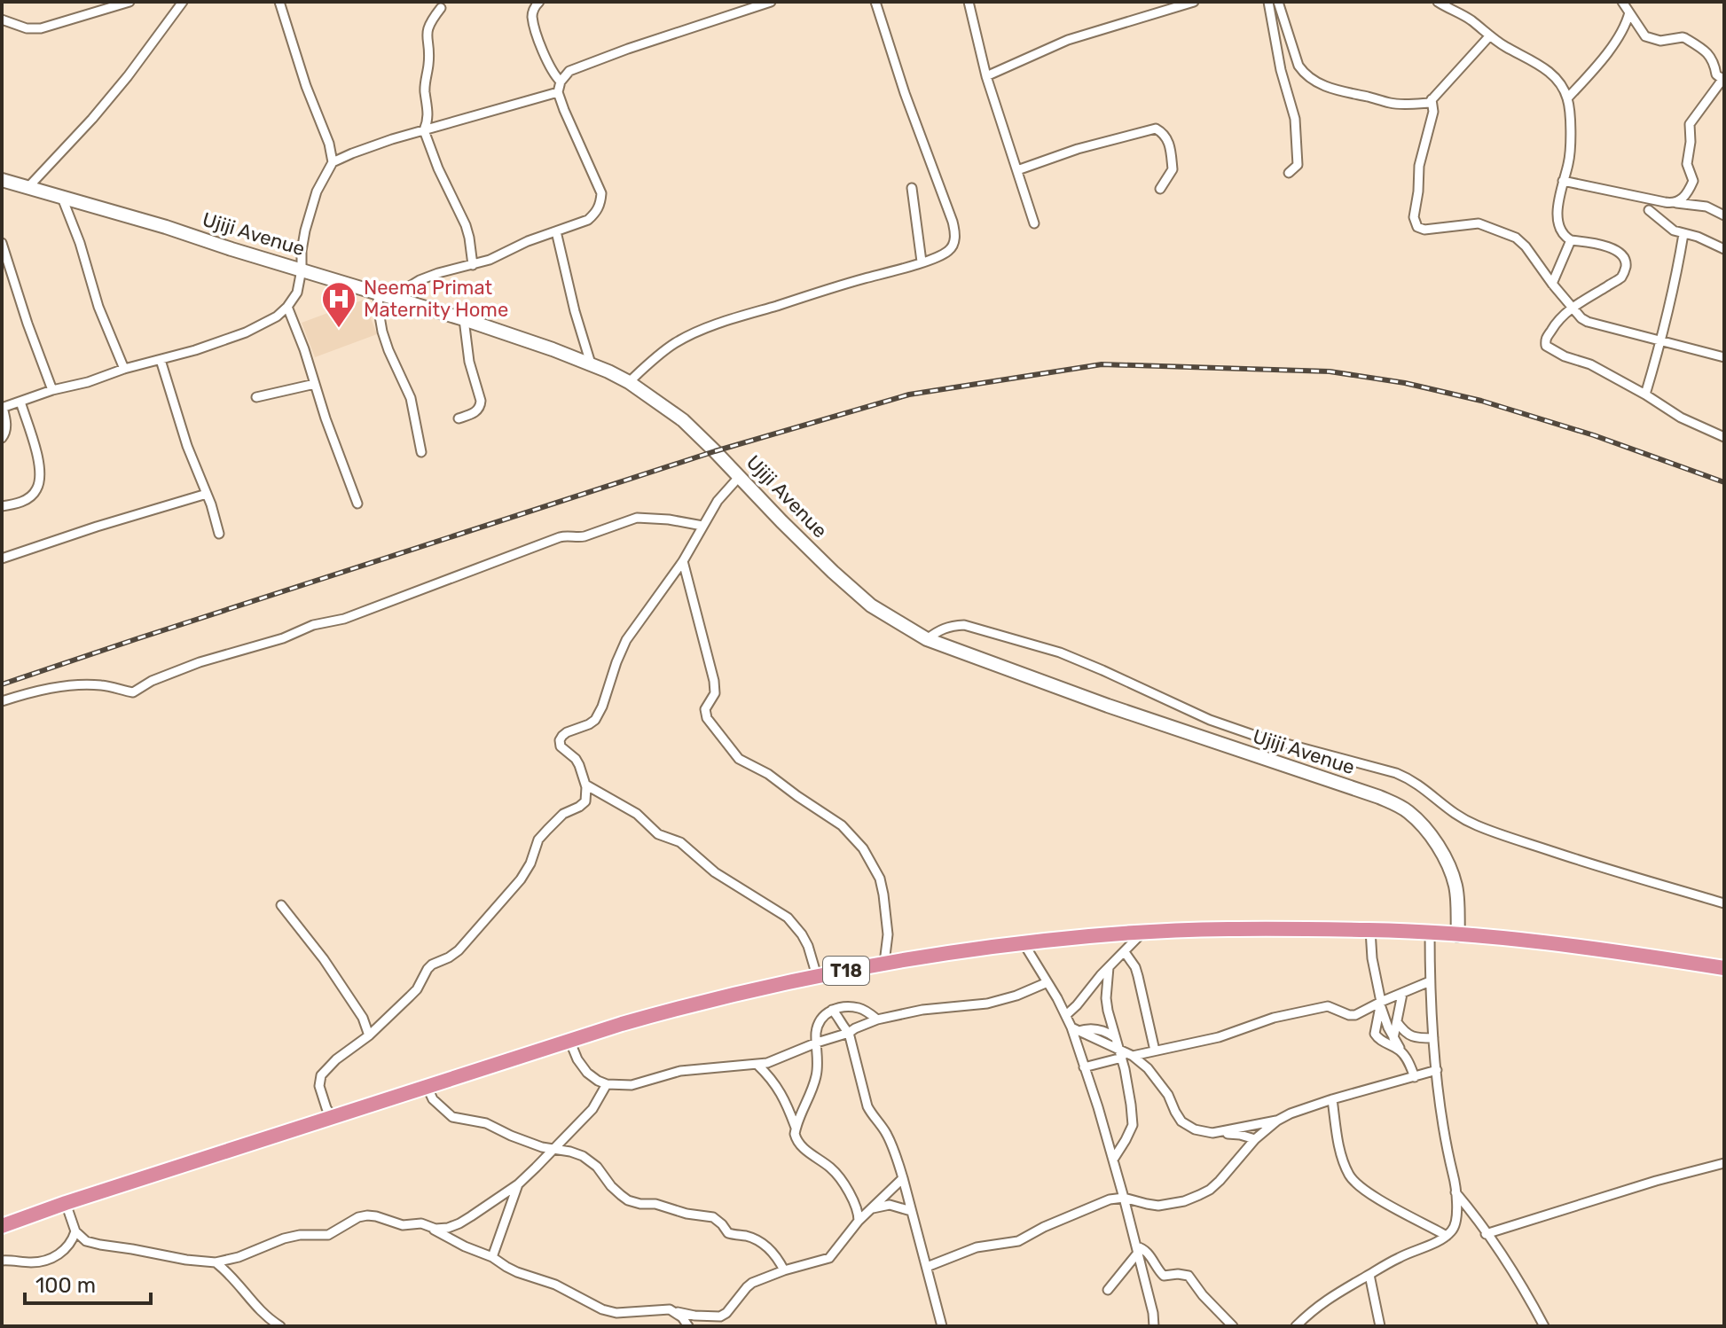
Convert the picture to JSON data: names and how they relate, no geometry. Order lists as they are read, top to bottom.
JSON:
{
  "streets": {
    "highway": ["T18"],
    "main road": ["Ujiji Avenue"]
  },
  "crossings": [
    ["Ujiji Avenue", "T18"]
  ],
  "places": {
    "hospital": ["Neema Primat Maternity Home"]
  },
  "scale_bar": "100 m"
}
